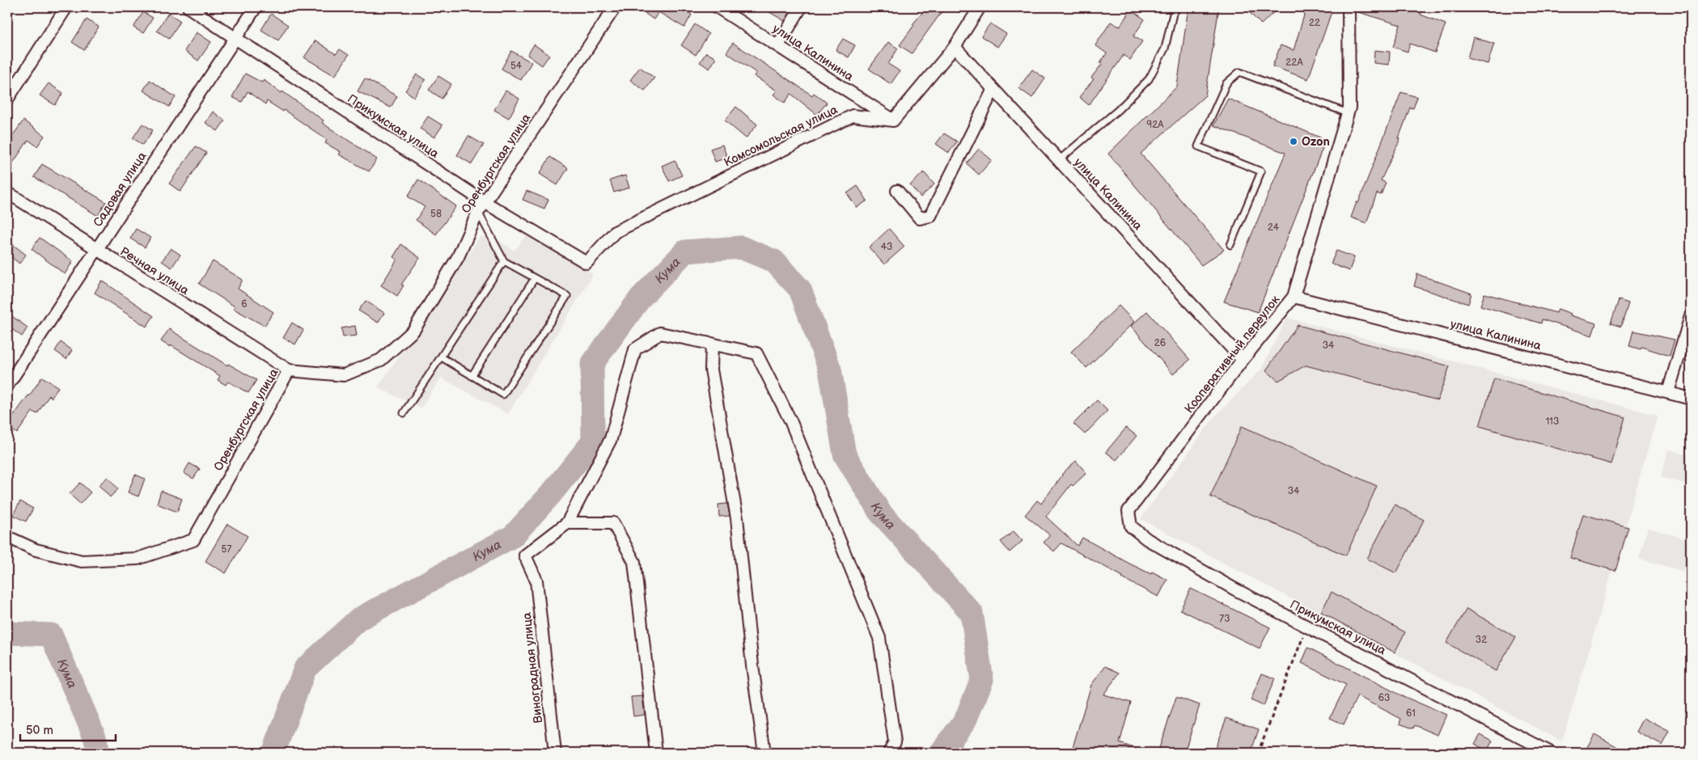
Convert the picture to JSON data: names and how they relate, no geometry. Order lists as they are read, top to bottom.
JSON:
{
  "streets": {
    "street": [
      "улица Калинина",
      "Прикумская улица",
      "Комсомольская улица",
      "Оренбургская улица",
      "Садовая улица",
      "Речная улица",
      "Кооперативный переулок",
      "Виноградная улица"
    ]
  },
  "crossings": [
    ["улица Калинина", "Комсомольская улица"],
    ["улица Калинина", "Кооперативный переулок"],
    ["Прикумская улица", "Комсомольская улица"],
    ["Прикумская улица", "Оренбургская улица"],
    ["Прикумская улица", "Садовая улица"],
    ["Прикумская улица", "Кооперативный переулок"],
    ["Оренбургская улица", "Речная улица"],
    ["Садовая улица", "Речная улица"]
  ],
  "water": ["Кума"],
  "places": ["Ozon"],
  "house_numbers": [
    "22",
    "22А",
    "54",
    "92А",
    "58",
    "24",
    "43",
    "6",
    "26",
    "34",
    "113",
    "34",
    "57",
    "73",
    "32",
    "63",
    "61"
  ],
  "scale_bar": "50 m"
}
